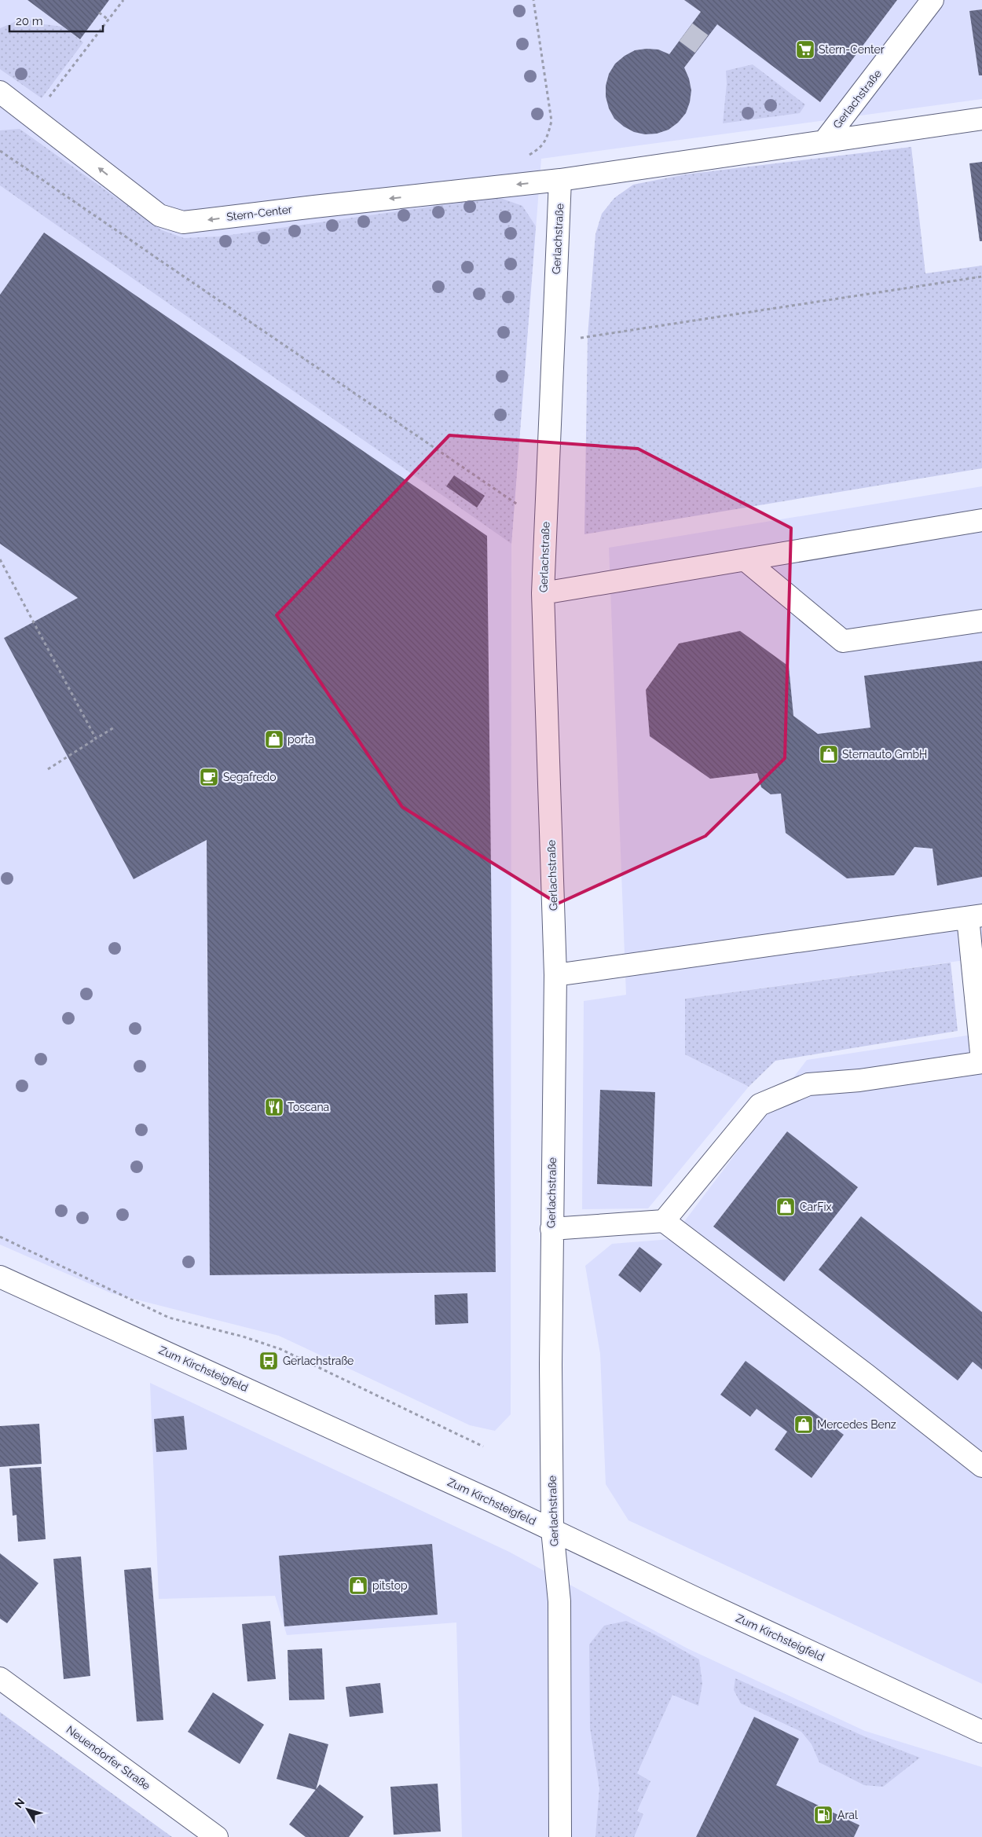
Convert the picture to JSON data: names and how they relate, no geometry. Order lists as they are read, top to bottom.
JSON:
{
  "streets": {
    "street": [
      "Gerlachstraße",
      "Stern-Center",
      "Zum Kirchsteigfeld",
      "Neuendorfer Straße"
    ]
  },
  "crossings": [
    ["Gerlachstraße", "Stern-Center"],
    ["Gerlachstraße", "Zum Kirchsteigfeld"]
  ],
  "one_way": ["Stern-Center"],
  "places": {
    "supermarket": ["Stern-Center"],
    "shop": [
      "porta",
      "Sternauto GmbH",
      "CarFix",
      "Mercedes Benz",
      "pitstop"
    ],
    "cafe": ["Segafredo"],
    "restaurant": ["Toscana"],
    "bus stop": ["Gerlachstraße"],
    "fuel station": ["Aral"]
  },
  "scale_bar": "20 m",
  "north": "top left"
}
